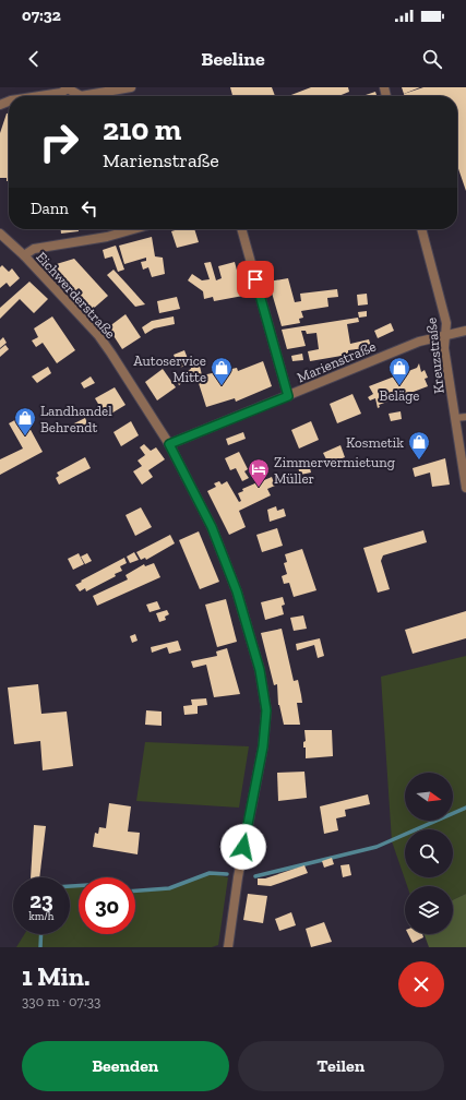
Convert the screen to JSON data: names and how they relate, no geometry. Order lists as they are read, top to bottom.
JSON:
{
  "streets": {
    "street": ["Eichwerderstraße", "Kreuzstraße", "Marienstraße"]
  },
  "crossings": [
    ["Eichwerderstraße", "Marienstraße"],
    ["Kreuzstraße", "Marienstraße"]
  ],
  "places": {
    "shop": [
      "Autoservice Mitte",
      "Beläge",
      "Landhandel Behrendt",
      "Kosmetik"
    ],
    "hotel": ["Zimmervermietung Müller"]
  },
  "north": "right",
  "page": {
    "status": "07:32",
    "header": "Beeline",
    "turn": ["210 m", "Marienstraße"],
    "then": "Dann",
    "speed": "23 km/h",
    "limit": "30",
    "heading": ["1 Min.", "330 m · 07:33"],
    "buttons": ["Beenden", "Teilen"]
  }
}
